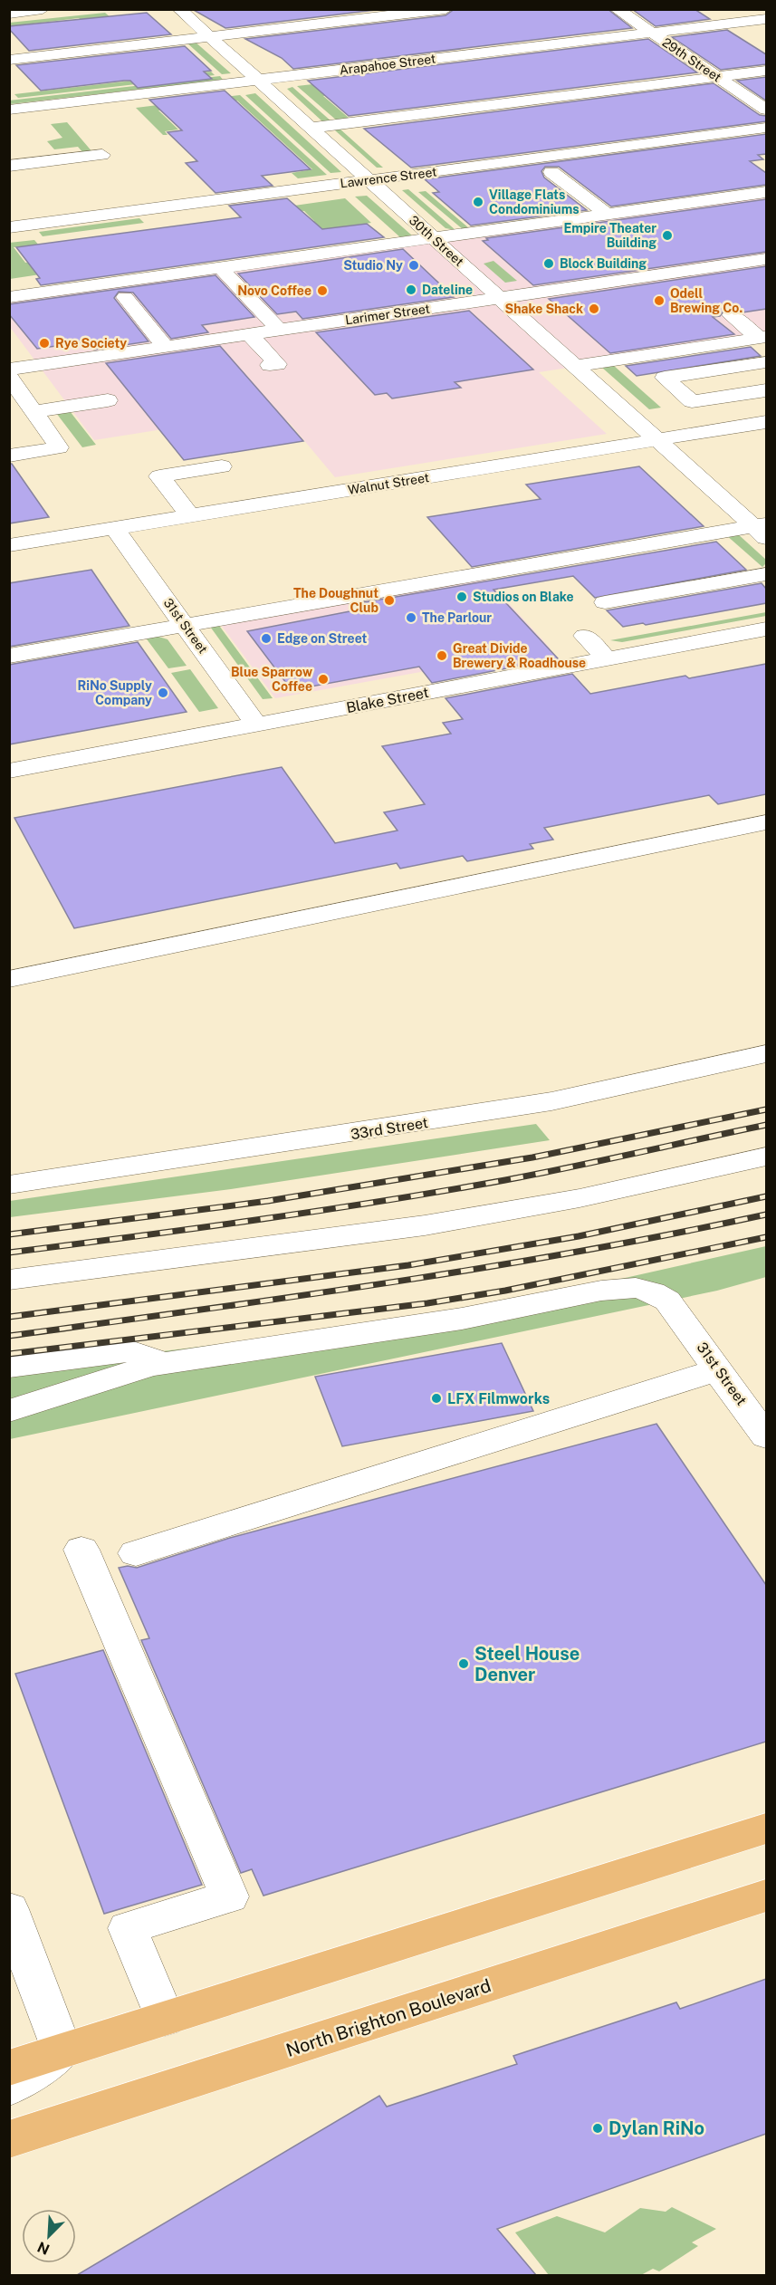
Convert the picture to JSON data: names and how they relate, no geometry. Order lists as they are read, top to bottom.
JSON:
{
  "streets": {
    "main road": ["North Brighton Boulevard"],
    "street": [
      "29th Street",
      "Arapahoe Street",
      "Lawrence Street",
      "30th Street",
      "Larimer Street",
      "Walnut Street",
      "31st Street",
      "Blake Street",
      "33rd Street"
    ]
  },
  "crossings": [
    ["29th Street", "Arapahoe Street"],
    ["Arapahoe Street", "30th Street"],
    ["Lawrence Street", "30th Street"],
    ["30th Street", "Larimer Street"],
    ["30th Street", "Walnut Street"],
    ["Walnut Street", "31st Street"],
    ["31st Street", "Blake Street"]
  ],
  "places": [
    "Village Flats Condominiums",
    "Empire Theater Building",
    "Block Building",
    "Studio Ny",
    "Dateline",
    "Novo Coffee",
    "Odell Brewing Co.",
    "Shake Shack",
    "Rye Society",
    "Studios on Blake",
    "The Doughnut Club",
    "The Parlour",
    "Edge on Street",
    "Great Divide Brewery & Roadhouse",
    "Blue Sparrow Coffee",
    "RiNo Supply Company",
    "LFX Filmworks",
    "Steel House Denver",
    "Dylan RiNo"
  ],
  "north": "bottom left"
}
